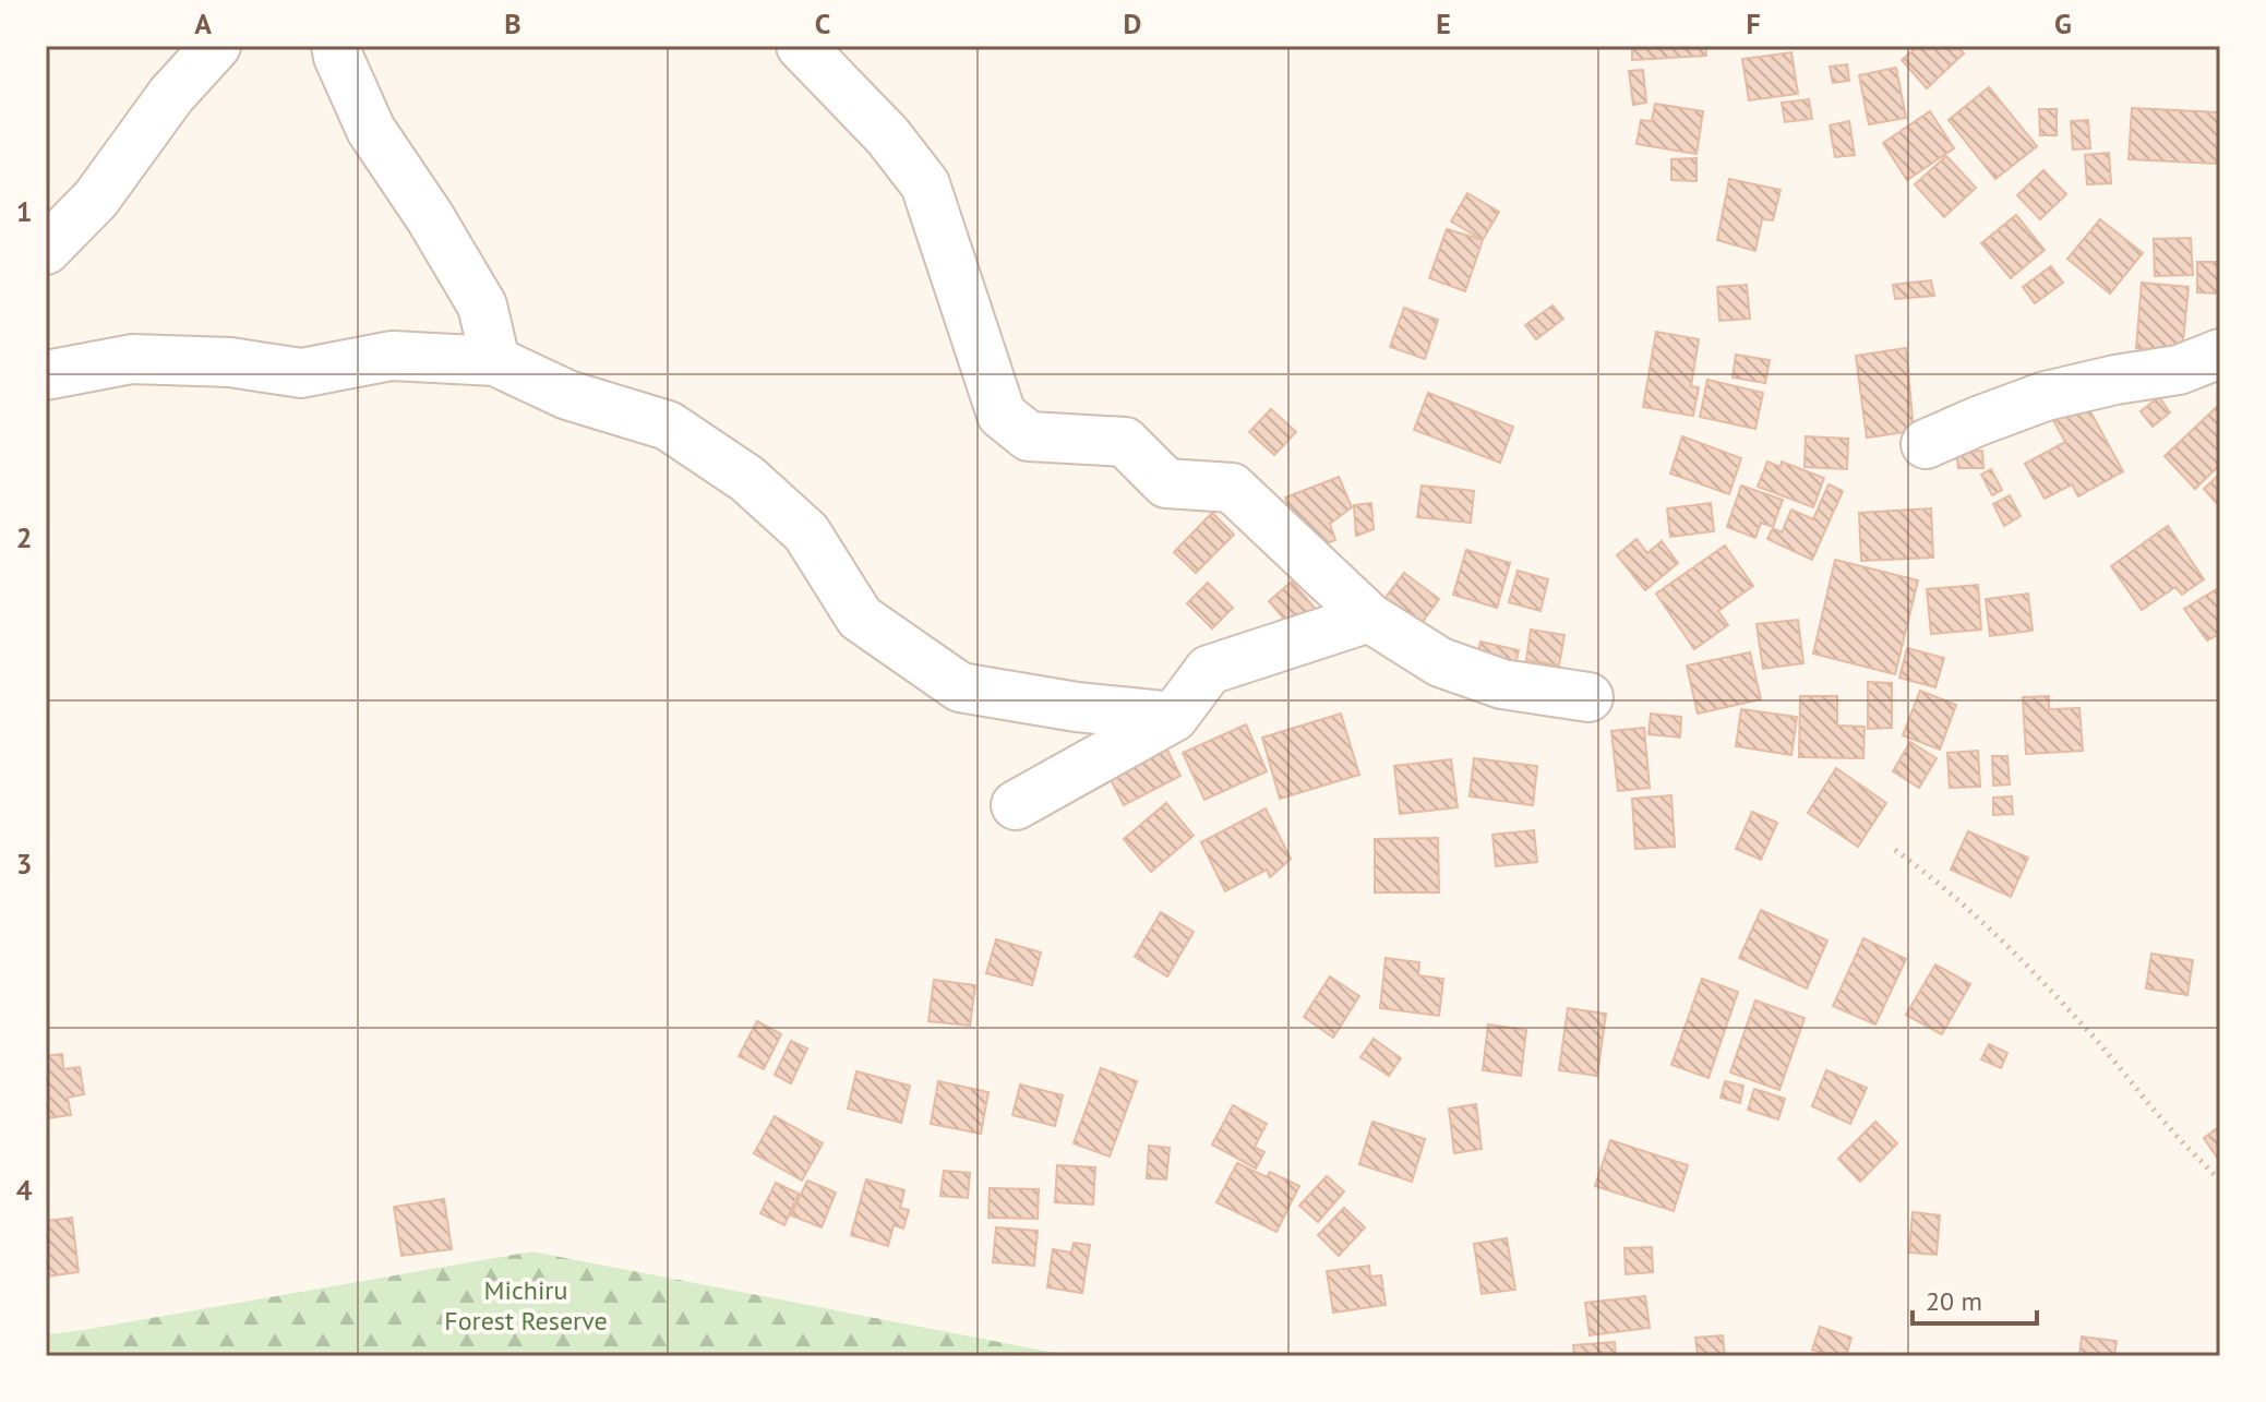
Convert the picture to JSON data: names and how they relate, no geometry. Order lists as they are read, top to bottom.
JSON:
{
  "parks": ["Michiru Forest Reserve"],
  "scale_bar": "20 m",
  "grid": {
    "columns": [
      "A",
      "B",
      "C",
      "D",
      "E",
      "F",
      "G"
    ],
    "rows": [
      "1",
      "2",
      "3",
      "4"
    ]
  }
}
